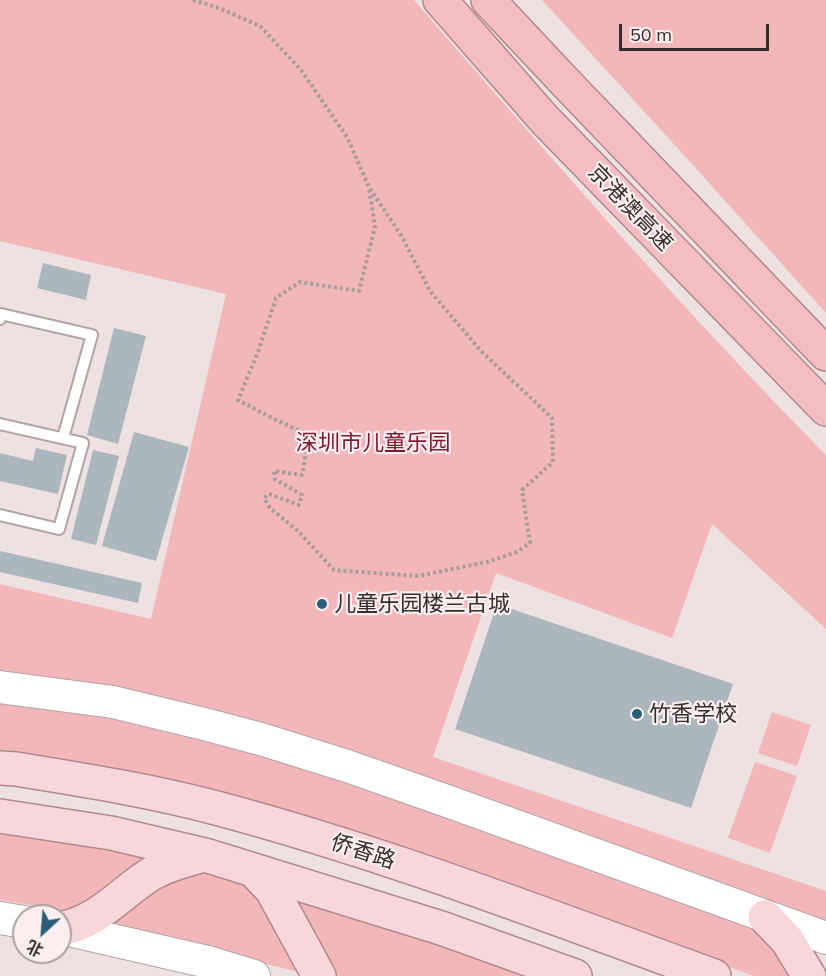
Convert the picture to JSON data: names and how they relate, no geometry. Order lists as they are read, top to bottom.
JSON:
{
  "streets": {
    "highway": ["京港澳高速"],
    "main road": ["侨香路"]
  },
  "parks": ["深圳市儿童乐园"],
  "places": ["儿童乐园楼兰古城", "竹香学校"],
  "scale_bar": "50 m",
  "north": "bottom left"
}
